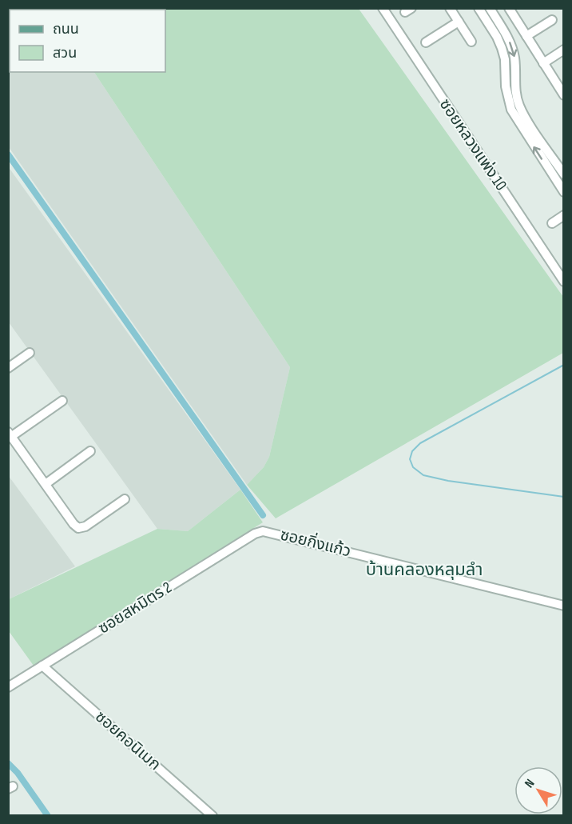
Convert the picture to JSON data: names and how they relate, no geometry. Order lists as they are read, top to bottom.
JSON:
{
  "streets": {
    "street": [
      "ซอยหลวงแพ่ง 10",
      "ซอยกิ่งแก้ว",
      "ซอยสหมิตร 2",
      "ซอยคอนิเมก"
    ]
  },
  "crossings": [
    ["ซอยกิ่งแก้ว", "ซอยสหมิตร 2"],
    ["ซอยสหมิตร 2", "ซอยคอนิเมก"]
  ],
  "districts": ["บ้านคลองหลุมลำ"],
  "legend": ["ถนน", "สวน"],
  "north": "top left"
}
